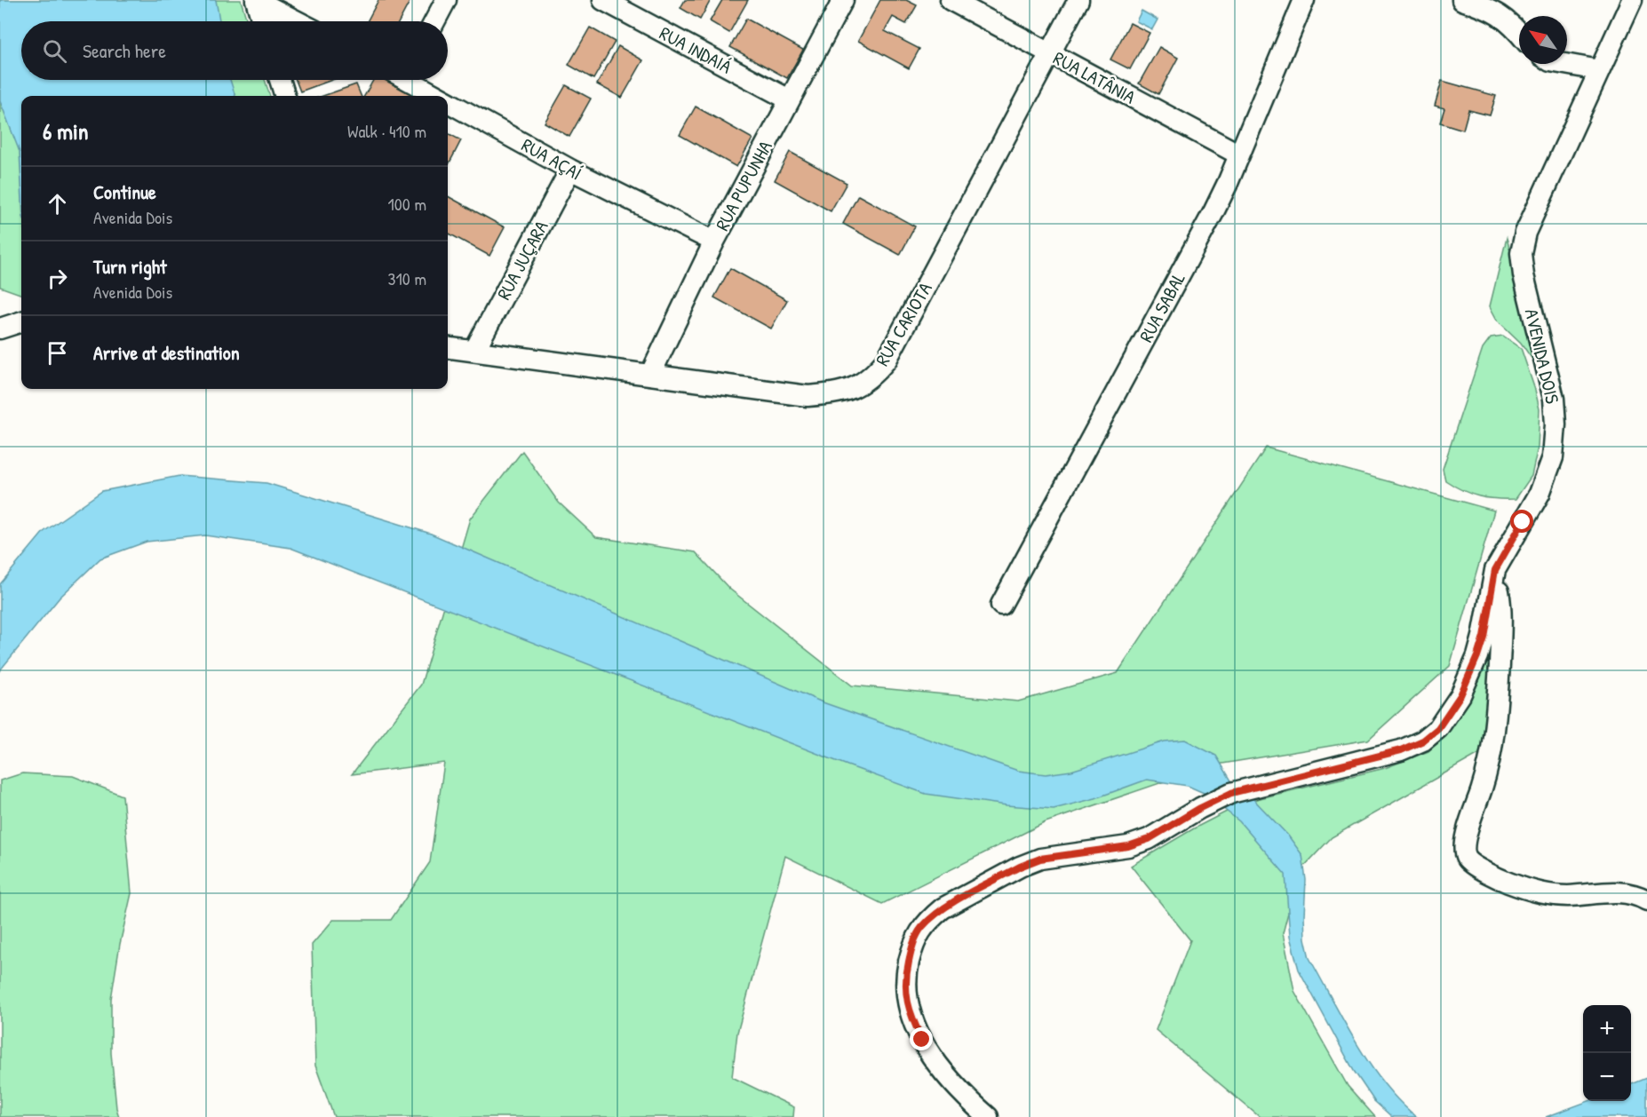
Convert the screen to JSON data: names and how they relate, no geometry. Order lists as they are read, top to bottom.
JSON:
{
  "streets": {
    "street": [
      "RUA INDAIÁ",
      "RUA LATÂNIA",
      "RUA AÇAÍ",
      "RUA PUPUNHA",
      "RUA JUÇARA",
      "RUA SABAL",
      "RUA CARIOTA",
      "AVENIDA DOIS"
    ]
  },
  "crossings": [
    ["RUA INDAIÁ", "RUA PUPUNHA"],
    ["RUA LATÂNIA", "RUA SABAL"],
    ["RUA LATÂNIA", "RUA CARIOTA"],
    ["RUA AÇAÍ", "RUA PUPUNHA"],
    ["RUA AÇAÍ", "RUA JUÇARA"],
    ["RUA PUPUNHA", "RUA CARIOTA"],
    ["RUA JUÇARA", "RUA CARIOTA"]
  ],
  "north": "top left",
  "page": {
    "search": "Search here",
    "heading": ["6 min", "Walk · 410 m"],
    "list": [
      ["Continue", "Avenida Dois", "100 m"],
      ["Turn right", "Avenida Dois", "310 m"],
      "Arrive at destination"
    ],
    "map_buttons": ["+", "−"]
  }
}
